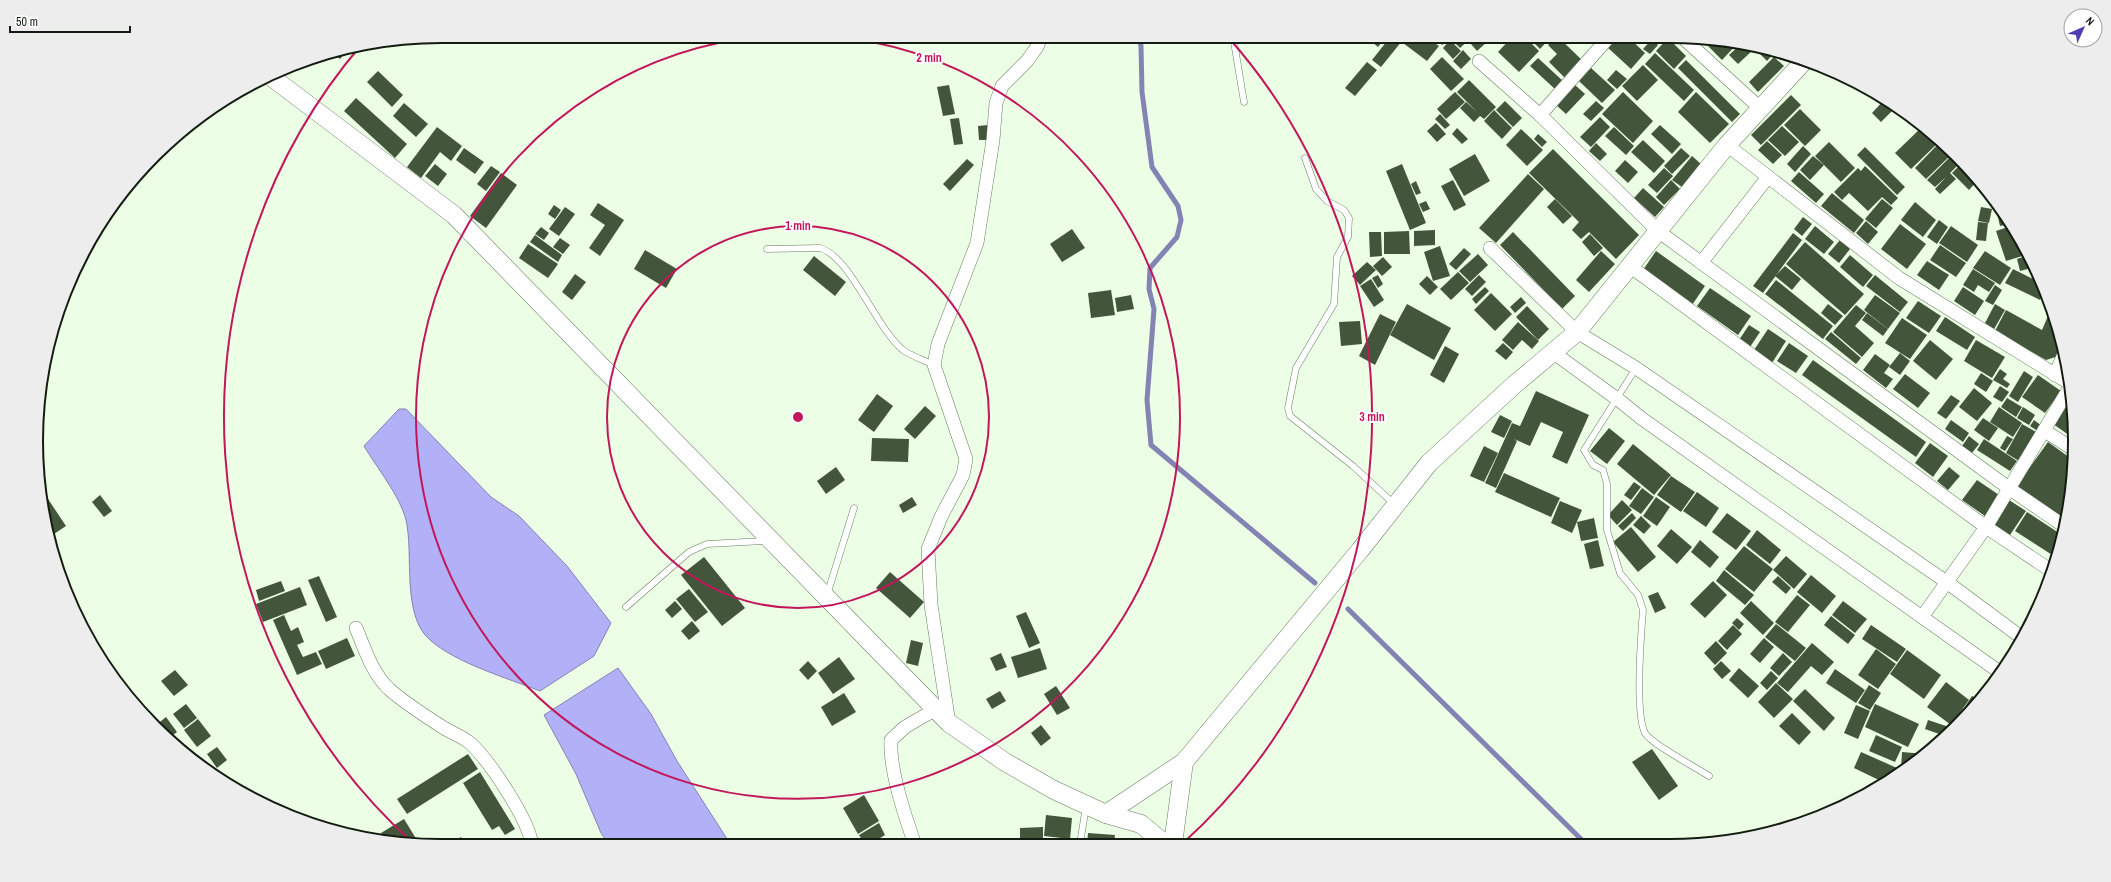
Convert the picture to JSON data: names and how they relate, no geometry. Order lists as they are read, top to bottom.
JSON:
{
  "scale_bar": "50 m",
  "north": "top right",
  "rings": ["2 min", "1 min", "3 min"]
}
